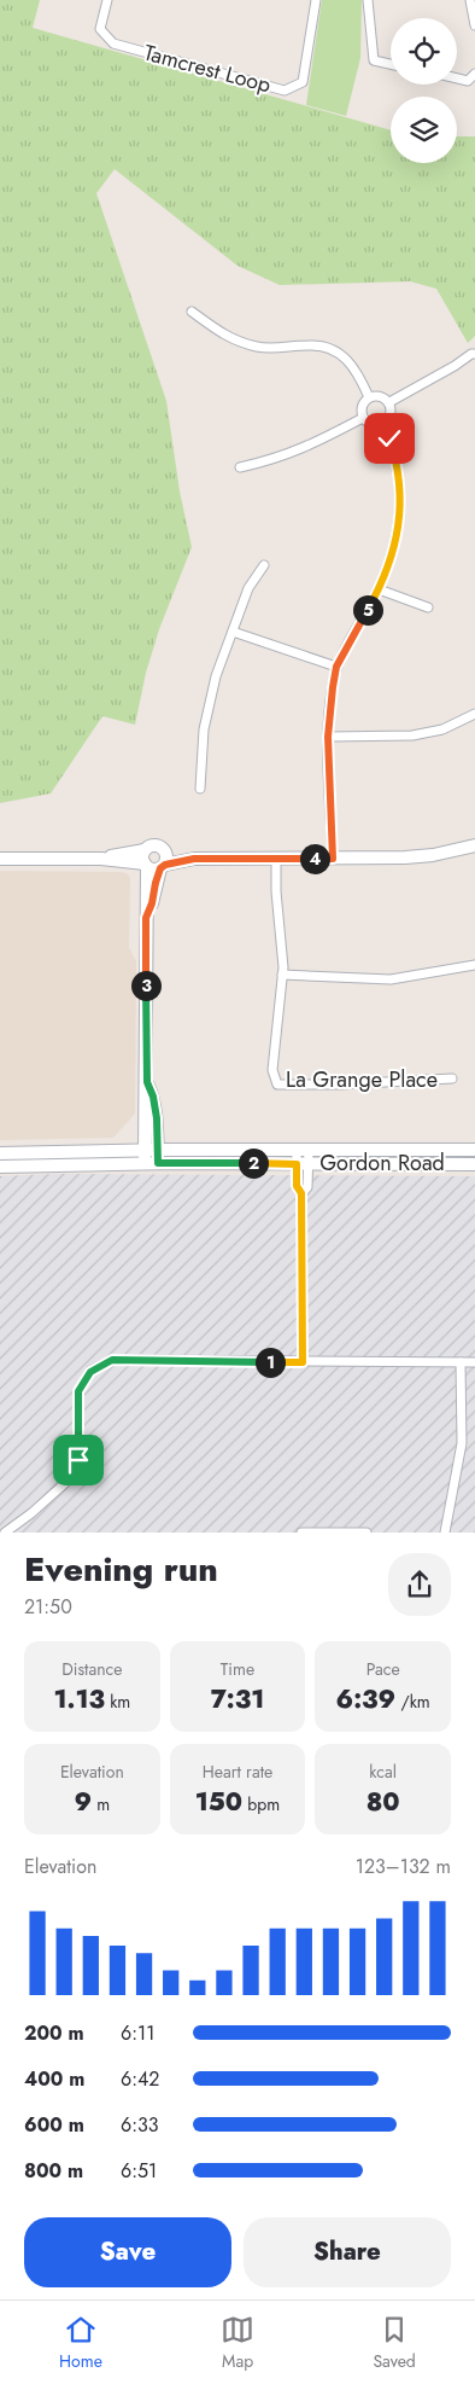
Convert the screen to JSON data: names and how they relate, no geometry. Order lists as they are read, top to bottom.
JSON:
{
  "streets": {
    "street": ["Tamcrest Loop", "La Grange Place", "Gordon Road"]
  },
  "page": {
    "pins": [
      "5",
      "4",
      "3",
      "2",
      "1"
    ],
    "heading": ["Evening run", "21:50"],
    "stats": [
      ["Distance", "1.13 km"],
      ["Time", "7:31"],
      ["Pace", "6:39 /km"],
      ["Elevation", "9 m"],
      ["Heart rate", "150 bpm"],
      ["kcal", "80"]
    ],
    "chart": ["Elevation", "123–132 m"],
    "list": [
      {
        "name": "200 m",
        "note": "6:11"
      },
      {
        "name": "400 m",
        "note": "6:42"
      },
      {
        "name": "600 m",
        "note": "6:33"
      },
      {
        "name": "800 m",
        "note": "6:51"
      }
    ],
    "buttons": ["Save", "Share"],
    "tabs": ["Home", "Map", "Saved"]
  }
}
